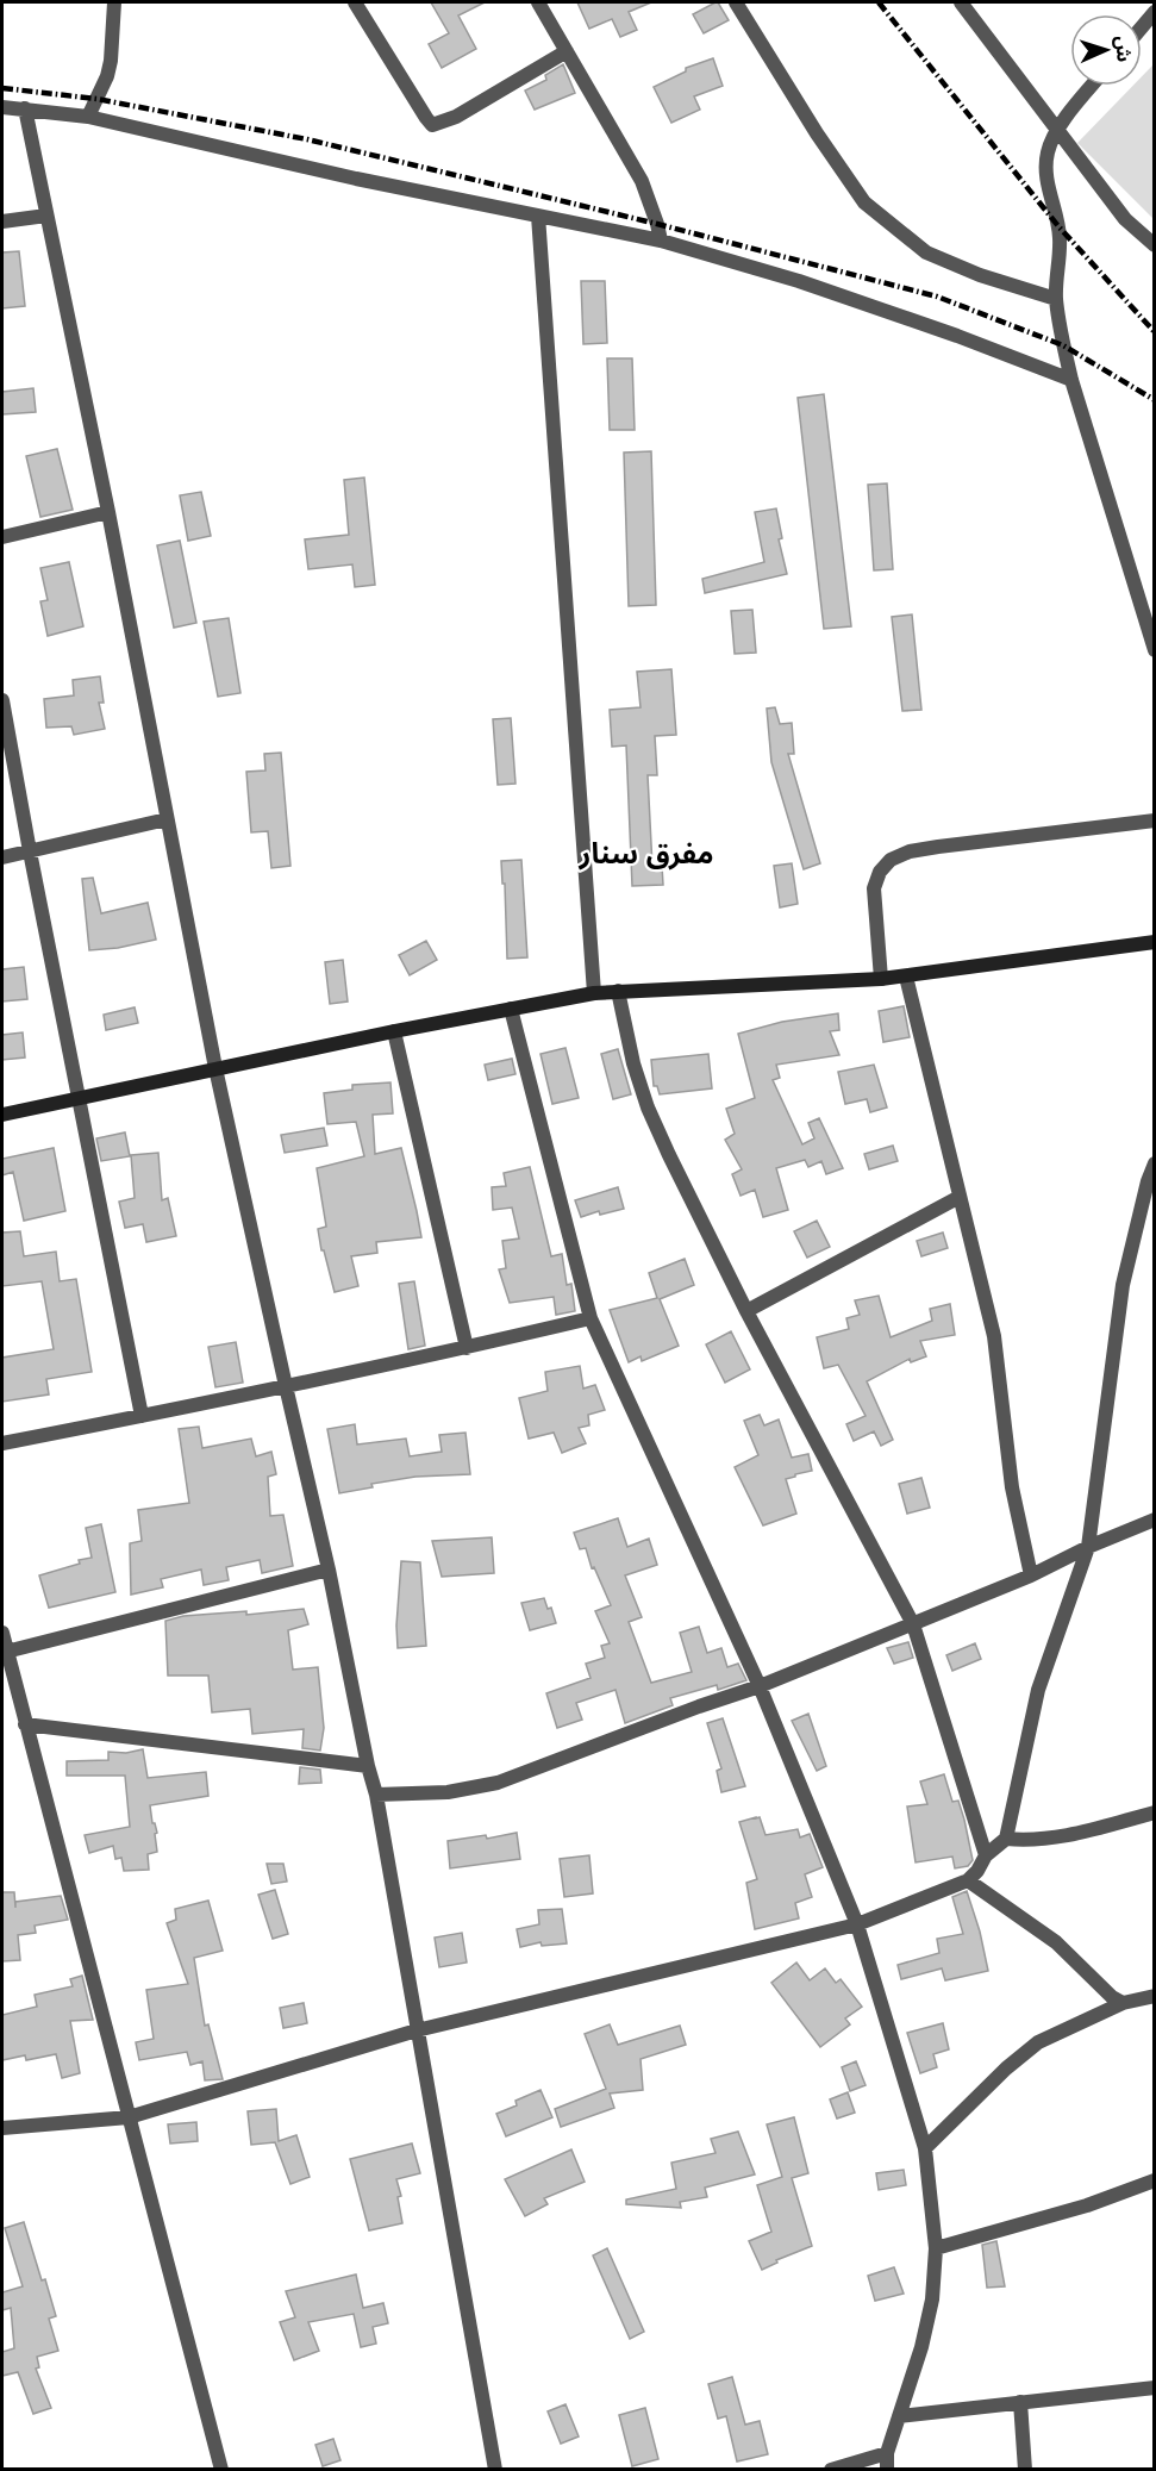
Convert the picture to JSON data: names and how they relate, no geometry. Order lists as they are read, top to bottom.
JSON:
{
  "districts": ["مفرق سنار"],
  "north": "right"
}
